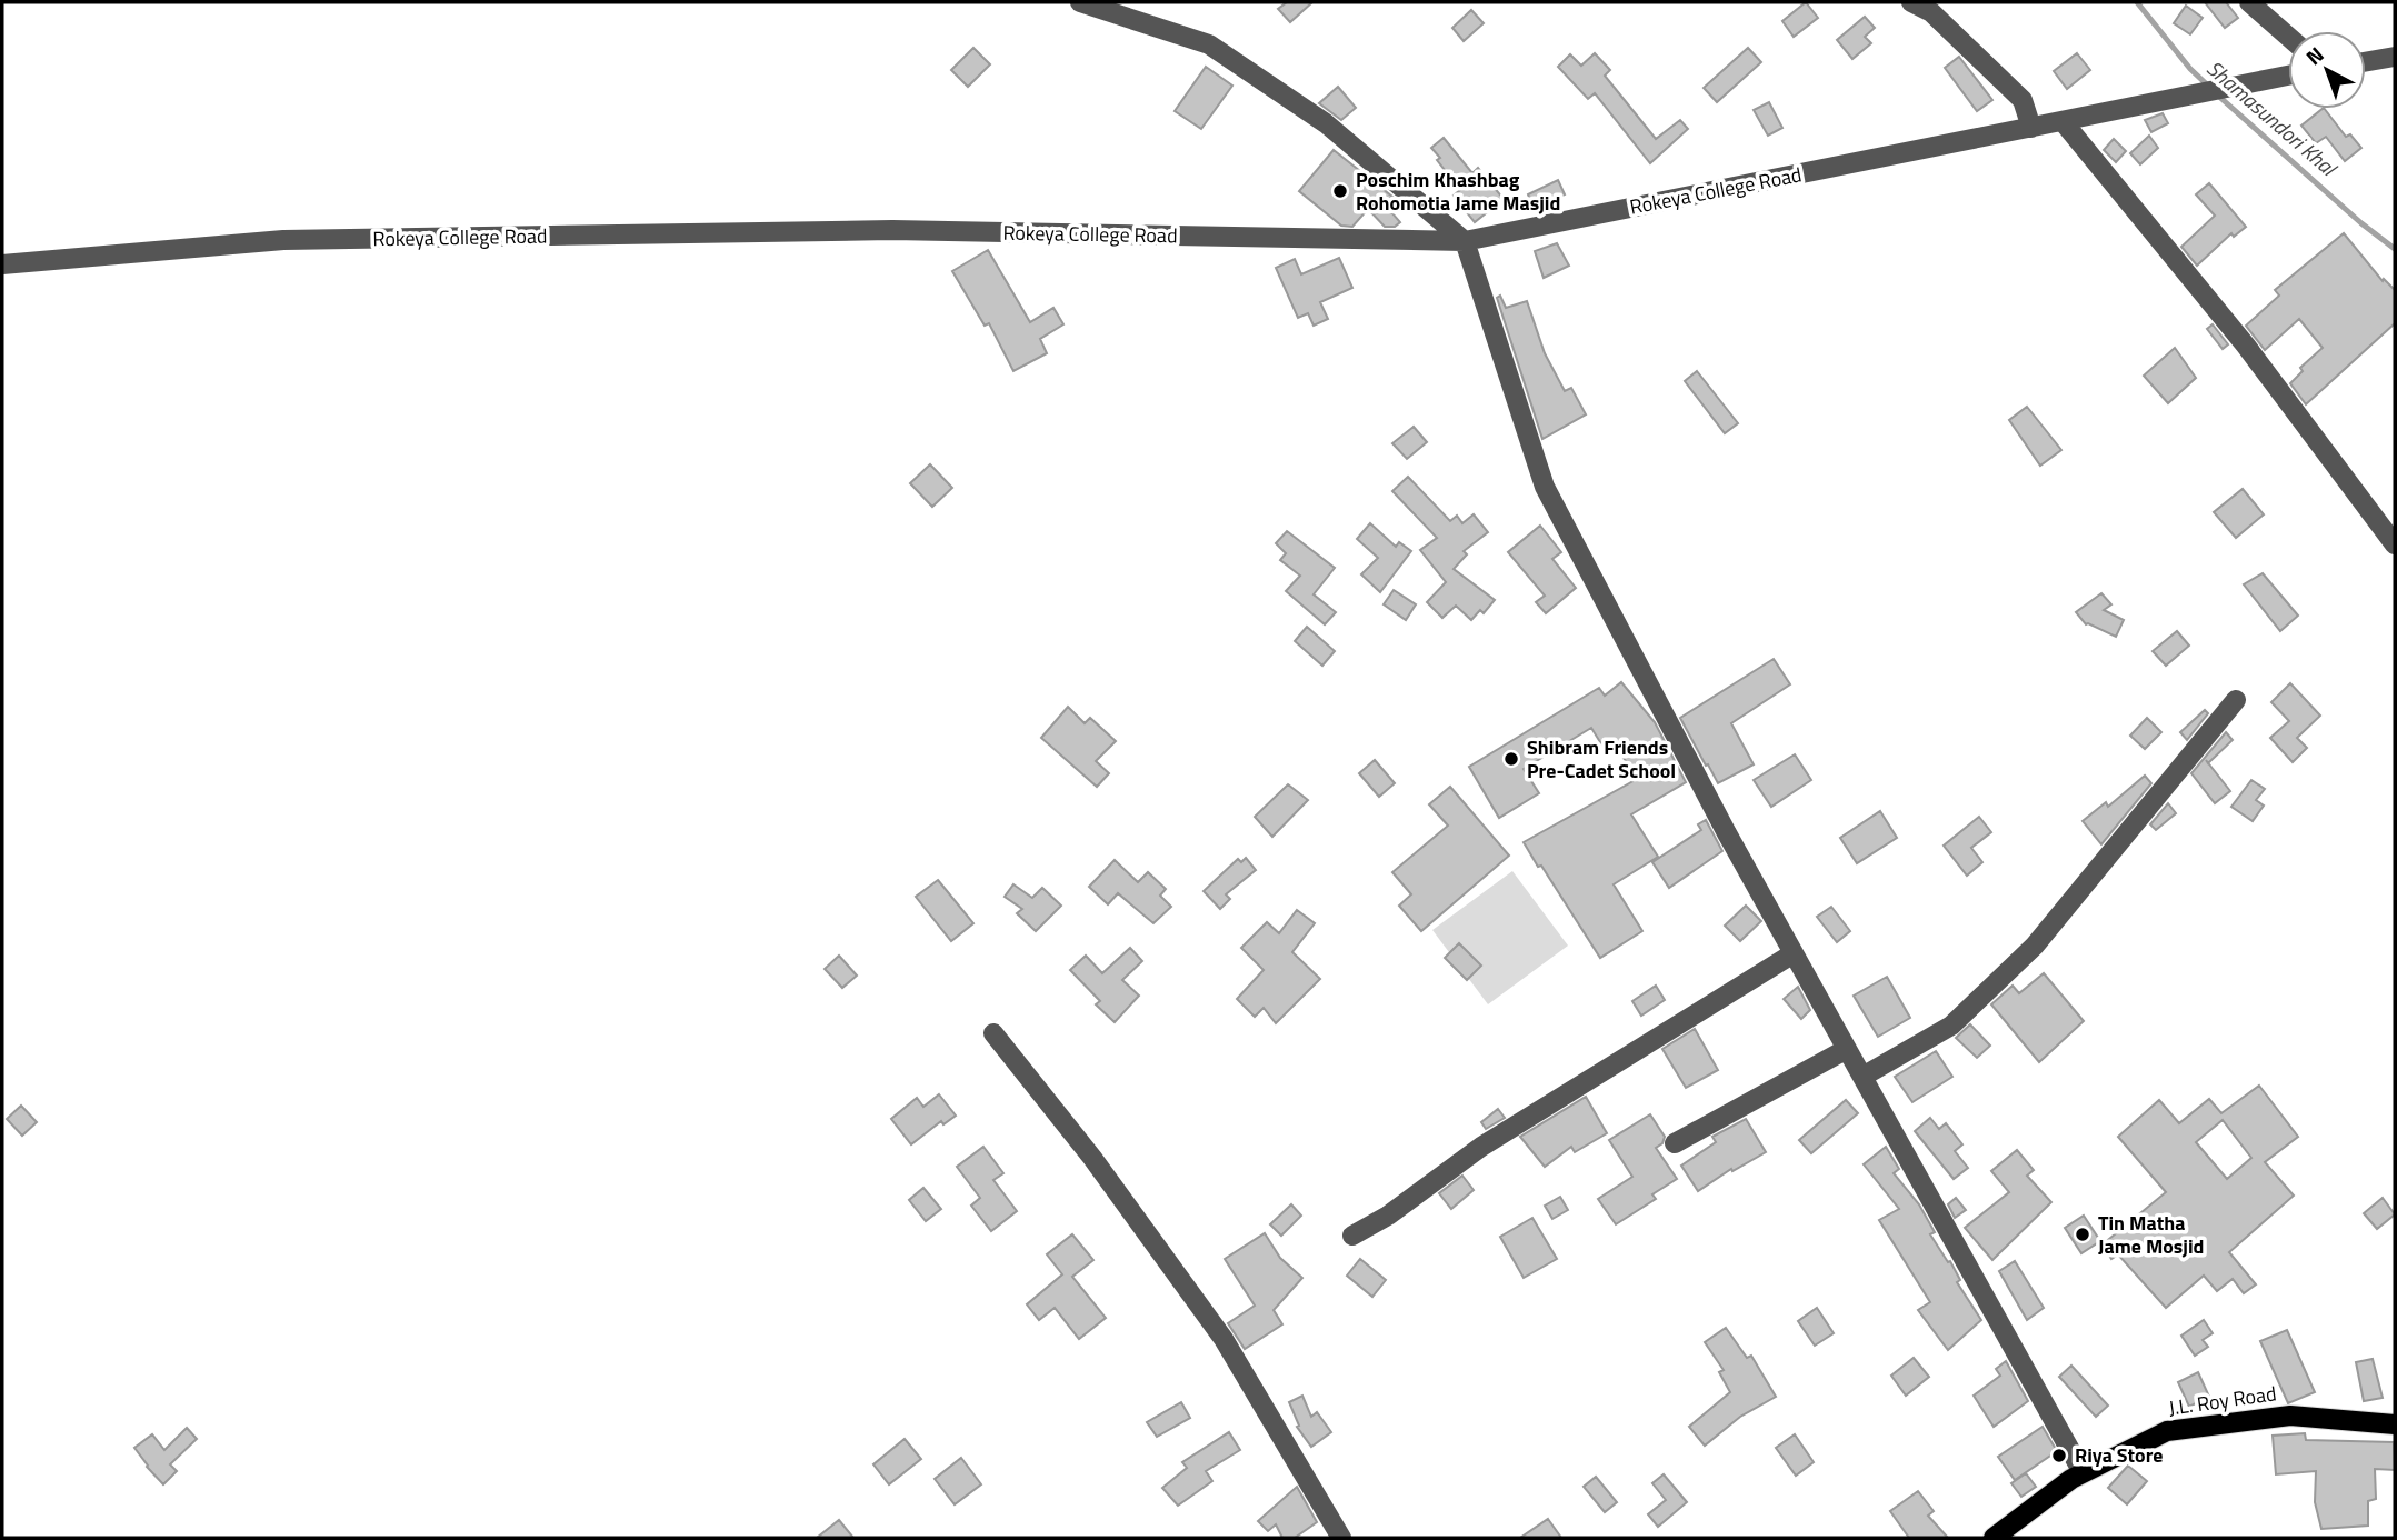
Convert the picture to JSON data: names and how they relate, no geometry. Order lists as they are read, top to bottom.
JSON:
{
  "streets": {
    "main road": ["J.L. Roy Road"],
    "street": ["Rokeya College Road"]
  },
  "water": ["Shamasundori Khal"],
  "places": [
    "Poschim Khashbag Rohomotia Jame Masjid",
    "Shibram Friends Pre-Cadet School",
    "Tin Matha Jame Mosjid",
    "Riya Store"
  ],
  "north": "top left"
}
